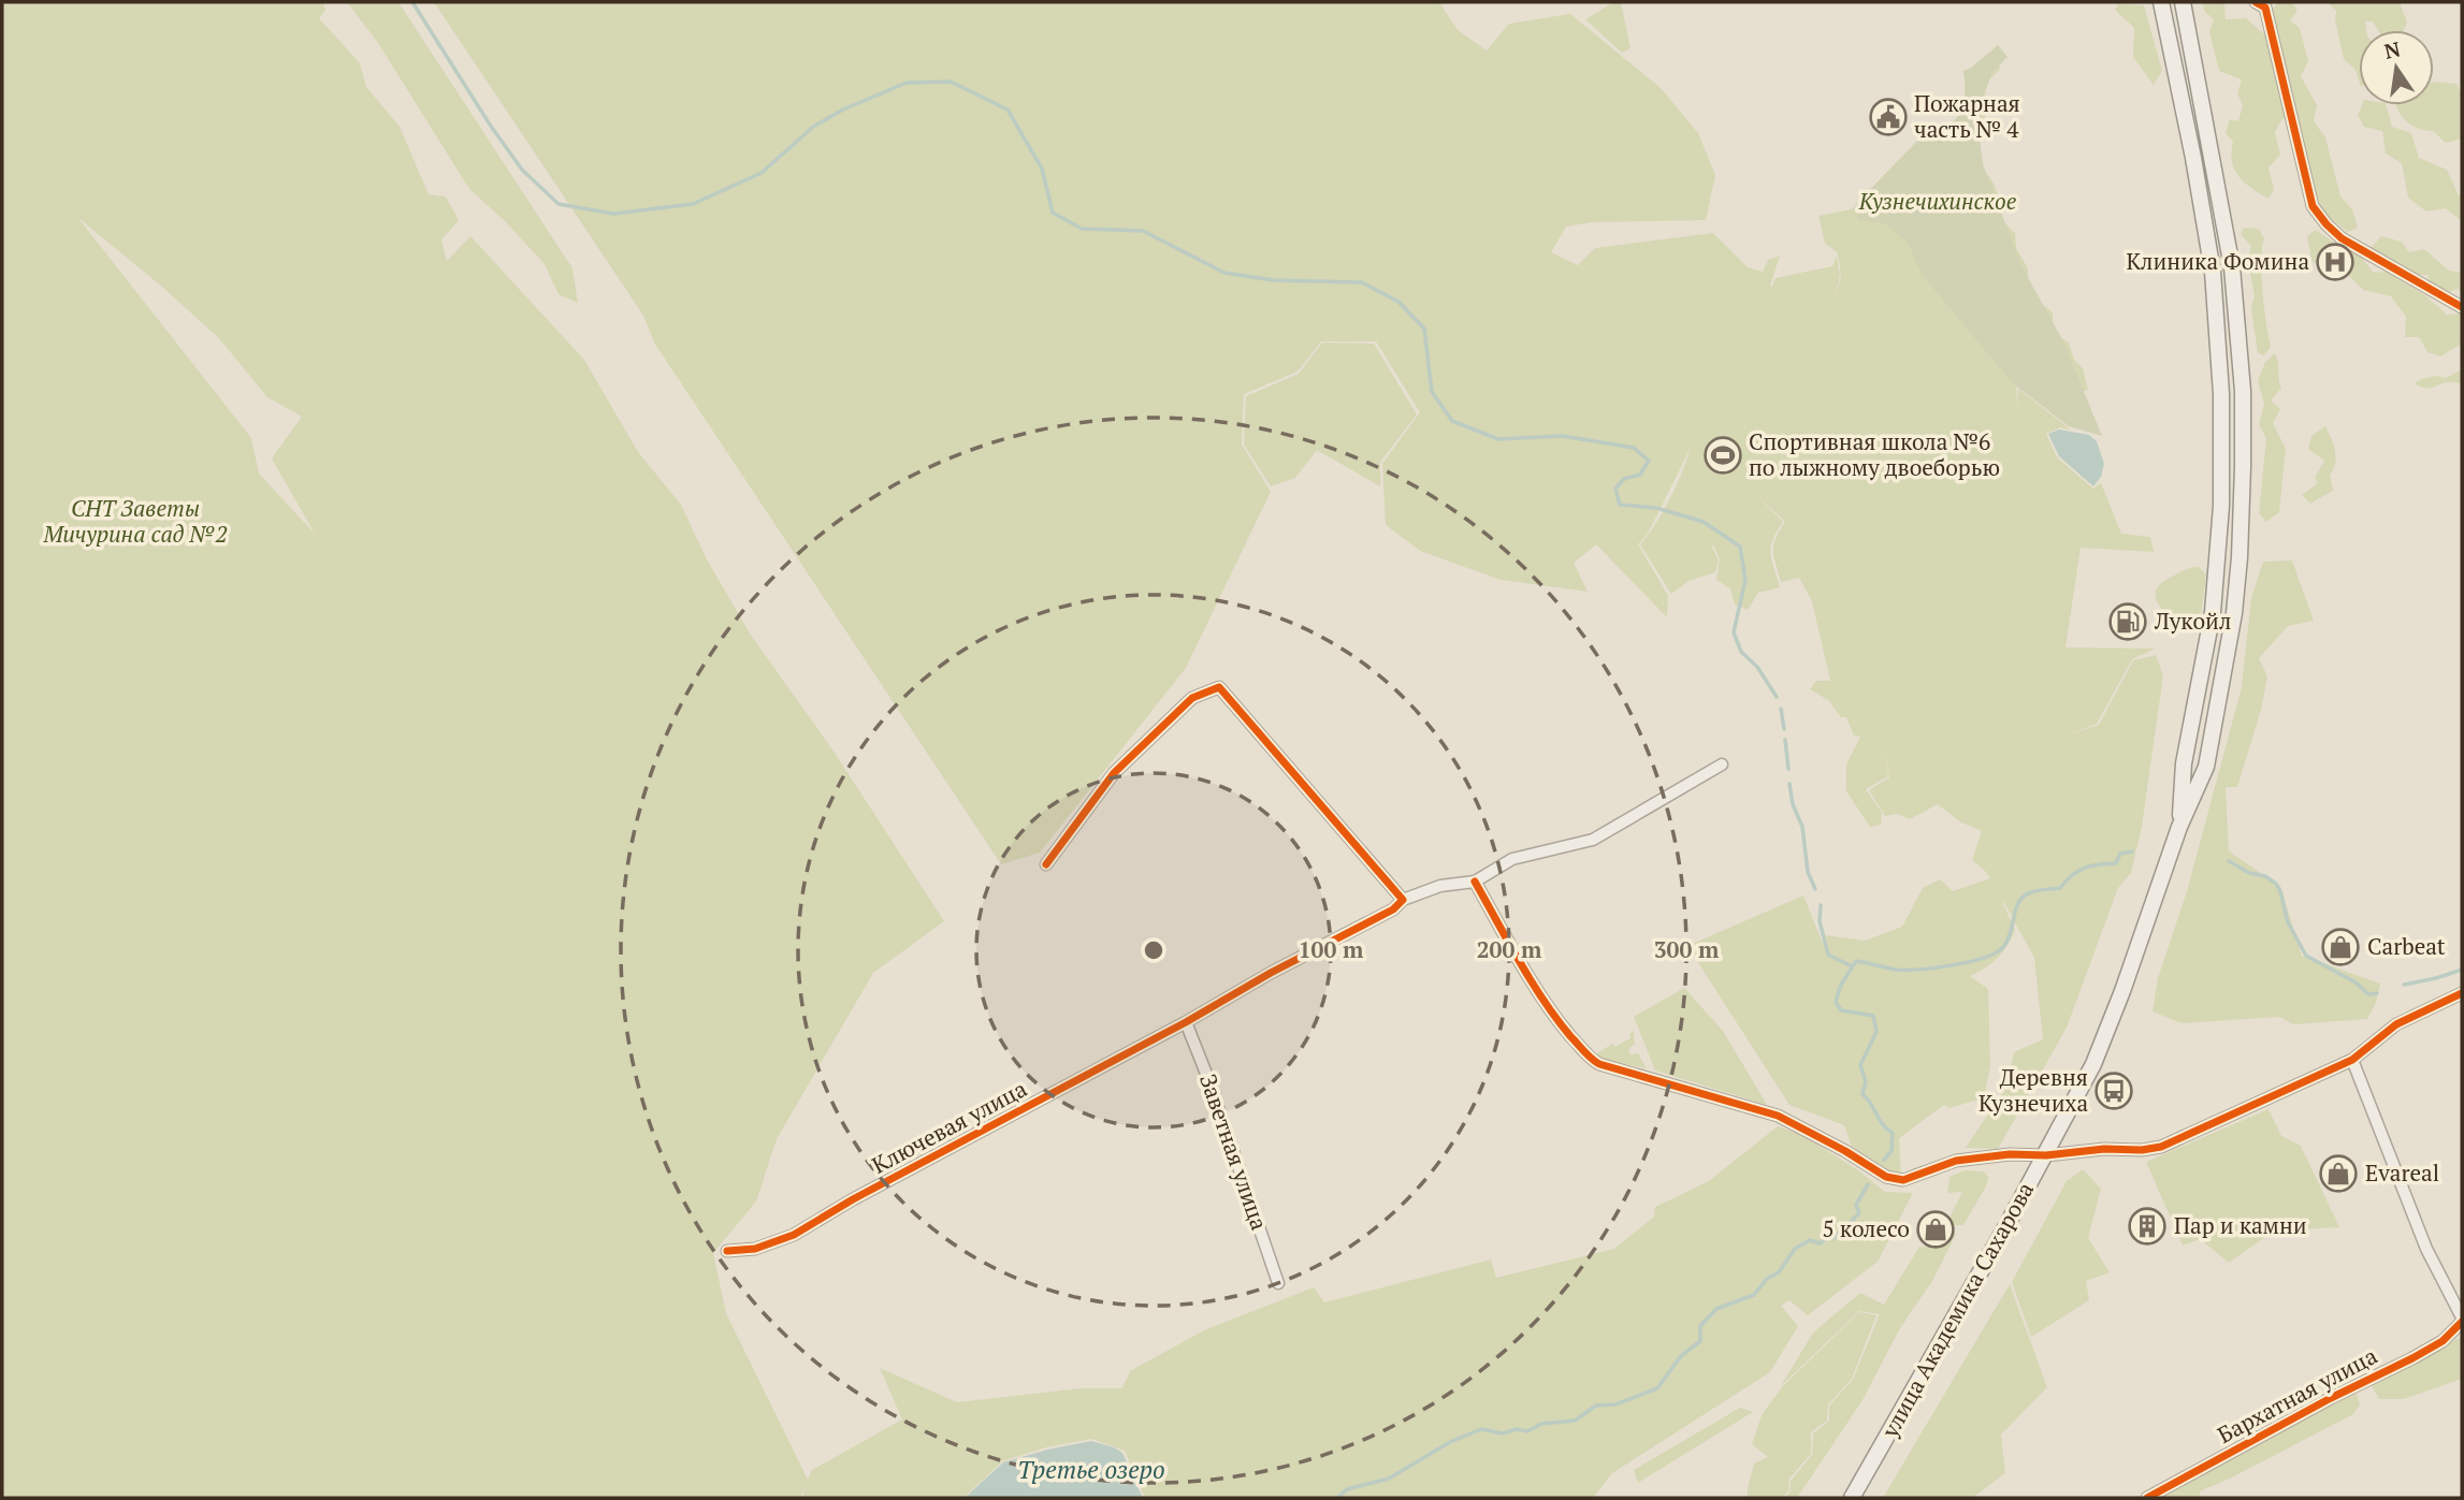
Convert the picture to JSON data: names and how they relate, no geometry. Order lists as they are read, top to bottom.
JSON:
{
  "streets": {
    "main road": ["улица Академика Сахарова"],
    "street": ["Ключевая улица", "Заветная улица", "Бархатная улица"]
  },
  "crossings": [
    ["Ключевая улица", "Заветная улица"]
  ],
  "water": ["Третье озеро"],
  "parks": ["Кузнечихинское", "СНТ Заветы Мичурина сад №2"],
  "places": {
    "public building": ["Пожарная часть № 4"],
    "hospital": ["Клиника Фомина"],
    "sports": ["Спортивная школа №6 по лыжному двоеборью"],
    "fuel station": ["Лукойл"],
    "shop": ["Carbeat", "Evareal", "5 колесо"],
    "bus stop": ["Деревня Кузнечиха"],
    "building": ["Пар и камни"]
  },
  "north": "top",
  "rings": ["100 m", "200 m", "300 m"]
}
